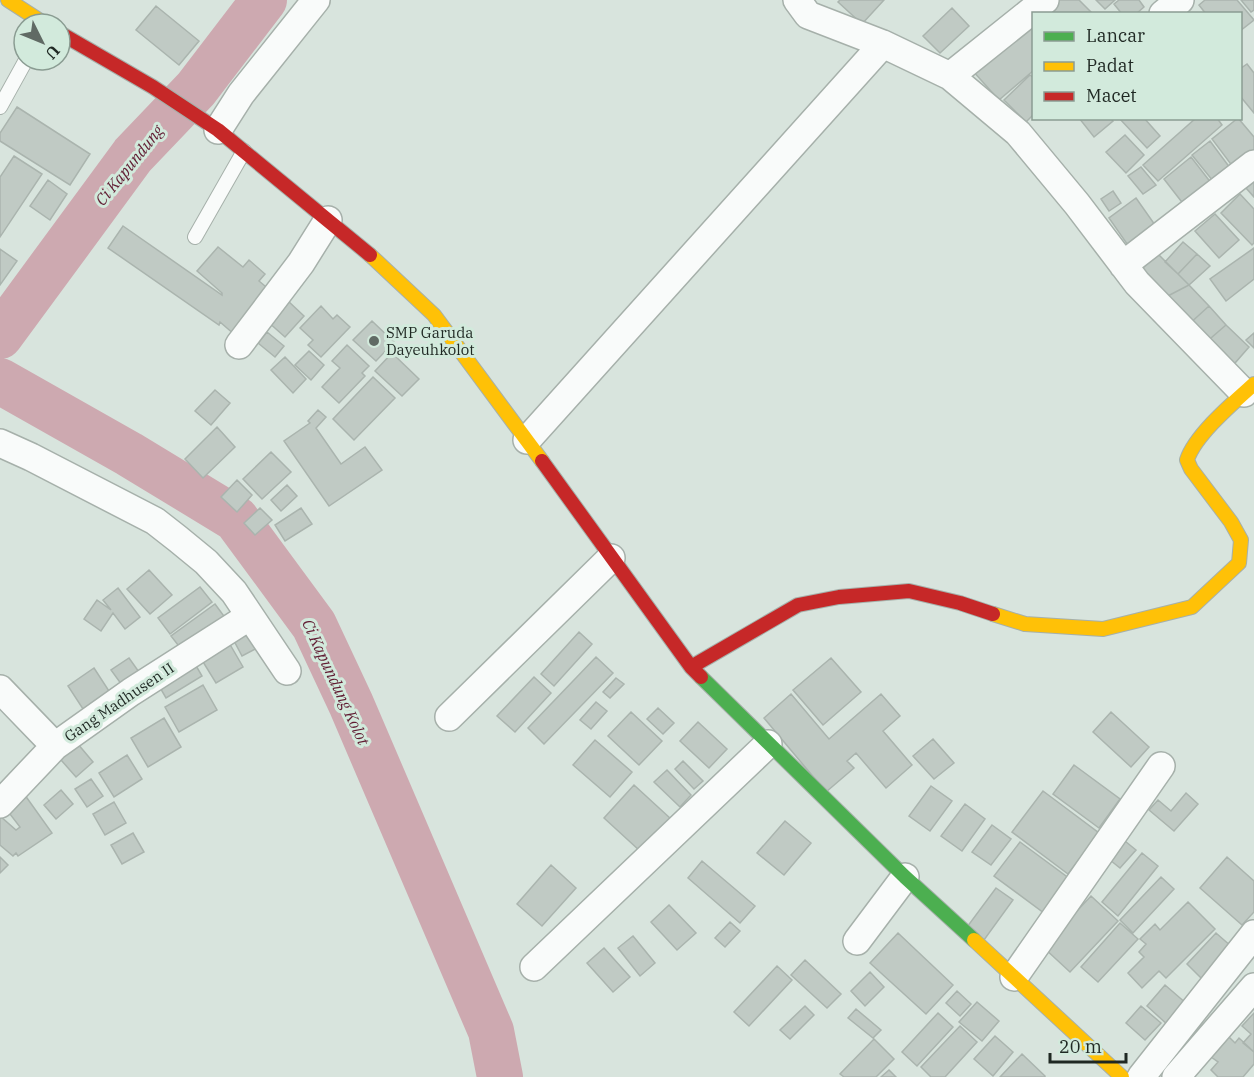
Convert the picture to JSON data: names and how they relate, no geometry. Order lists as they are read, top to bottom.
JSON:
{
  "streets": {
    "street": ["Gang Madhusen II"]
  },
  "water": ["Ci Kapundung", "Ci Kapundung Kolot"],
  "places": ["SMP Garuda Dayeuhkolot"],
  "legend": ["Lancar", "Padat", "Macet"],
  "scale_bar": "20 m",
  "north": "bottom right"
}
